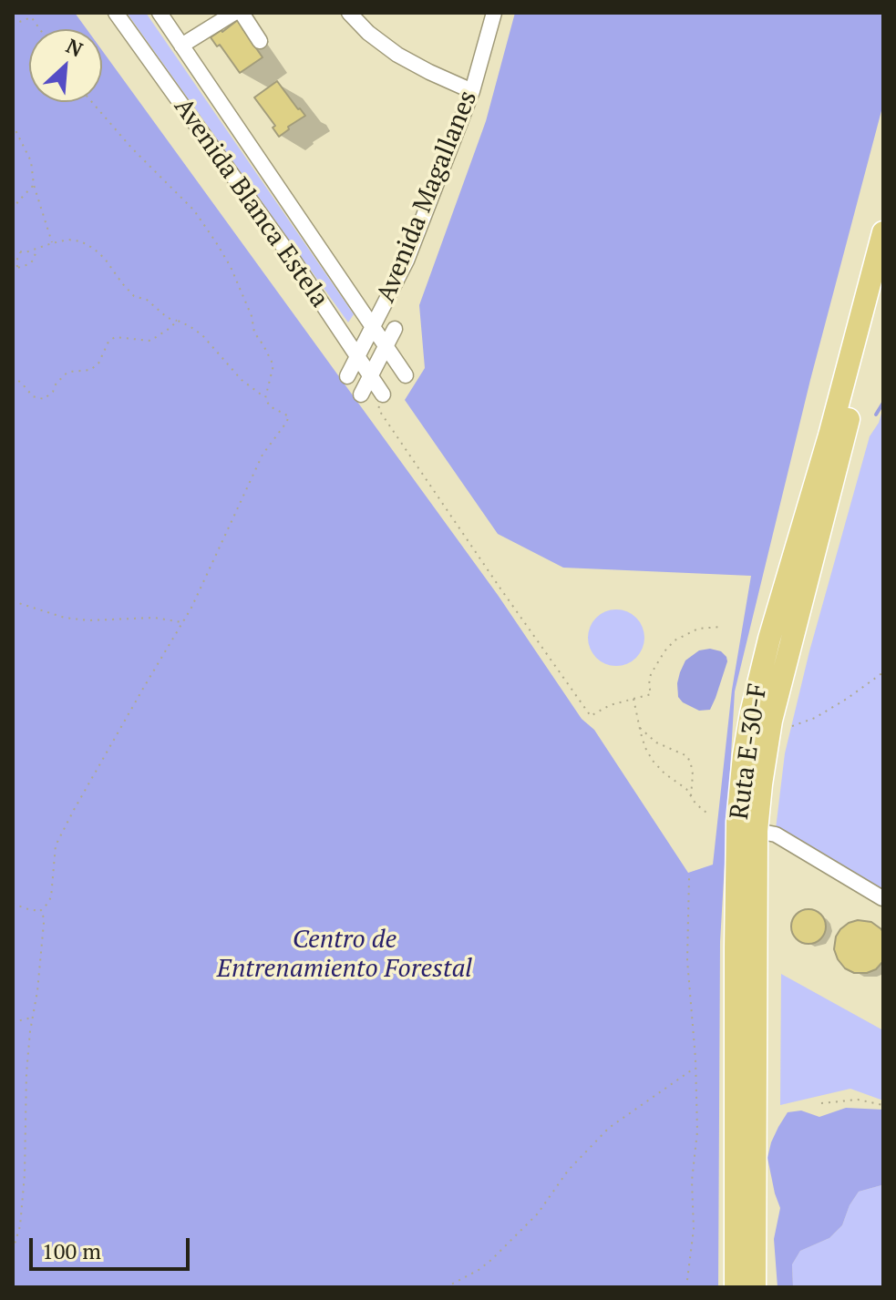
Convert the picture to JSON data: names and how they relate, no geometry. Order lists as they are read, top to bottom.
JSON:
{
  "streets": {
    "highway": ["Ruta E-30-F"],
    "street": ["Avenida Magallanes", "Avenida Blanca Estela"]
  },
  "crossings": [
    ["Avenida Magallanes", "Avenida Blanca Estela"]
  ],
  "parks": ["Centro de Entrenamiento Forestal"],
  "scale_bar": "100 m",
  "north": "top right"
}
